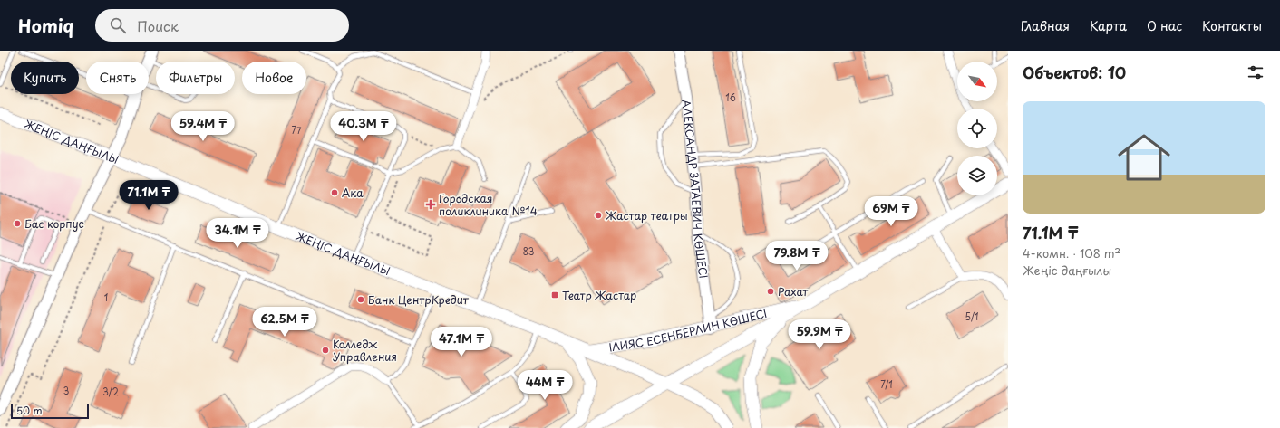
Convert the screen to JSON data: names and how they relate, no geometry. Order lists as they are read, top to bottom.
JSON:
{
  "streets": {
    "main road": ["ЖЕҢІС ДАҢҒЫЛЫ", "ІЛИЯС ЕСЕНБЕРЛИН КӨШЕСІ"],
    "street": ["АЛЕКСАНДР ЗАТАЕВИЧ КӨШЕСІ"]
  },
  "crossings": [
    ["ЖЕҢІС ДАҢҒЫЛЫ", "ІЛИЯС ЕСЕНБЕРЛИН КӨШЕСІ"],
    ["АЛЕКСАНДР ЗАТАЕВИЧ КӨШЕСІ", "ІЛИЯС ЕСЕНБЕРЛИН КӨШЕСІ"]
  ],
  "places": {
    "other": [
      "Ака",
      "Жастар театры",
      "Бас корпус",
      "Рахат",
      "Банк ЦентрКредит",
      "Колледж Управления"
    ],
    "health": ["Городская поликлиника №14"],
    "transit": ["Театр Жастар"]
  },
  "house_numbers": [
    "16",
    "77",
    "83",
    "1",
    "5/1",
    "7/1",
    "3",
    "3/2"
  ],
  "scale_bar": "50 m",
  "north": "bottom right",
  "page": {
    "header": "Homiq",
    "search": "Поиск",
    "nav": [
      "Главная",
      "Карта",
      "О нас",
      "Контакты"
    ],
    "heading": "Объектов: 10",
    "chip": [
      "Купить",
      "Снять",
      "Фильтры",
      "Новое"
    ],
    "list": [
      {
        "name": "71.1M ₸",
        "note": "4-комн. · 108 m² · Жеңіс даңғылы"
      }
    ],
    "price": [
      "59.4M ₸",
      "40.3M ₸",
      "71.1M ₸",
      "69M ₸",
      "34.1M ₸",
      "79.8M ₸",
      "62.5M ₸",
      "59.9M ₸",
      "47.1M ₸",
      "44M ₸"
    ],
    "scale": "50 m"
  }
}
